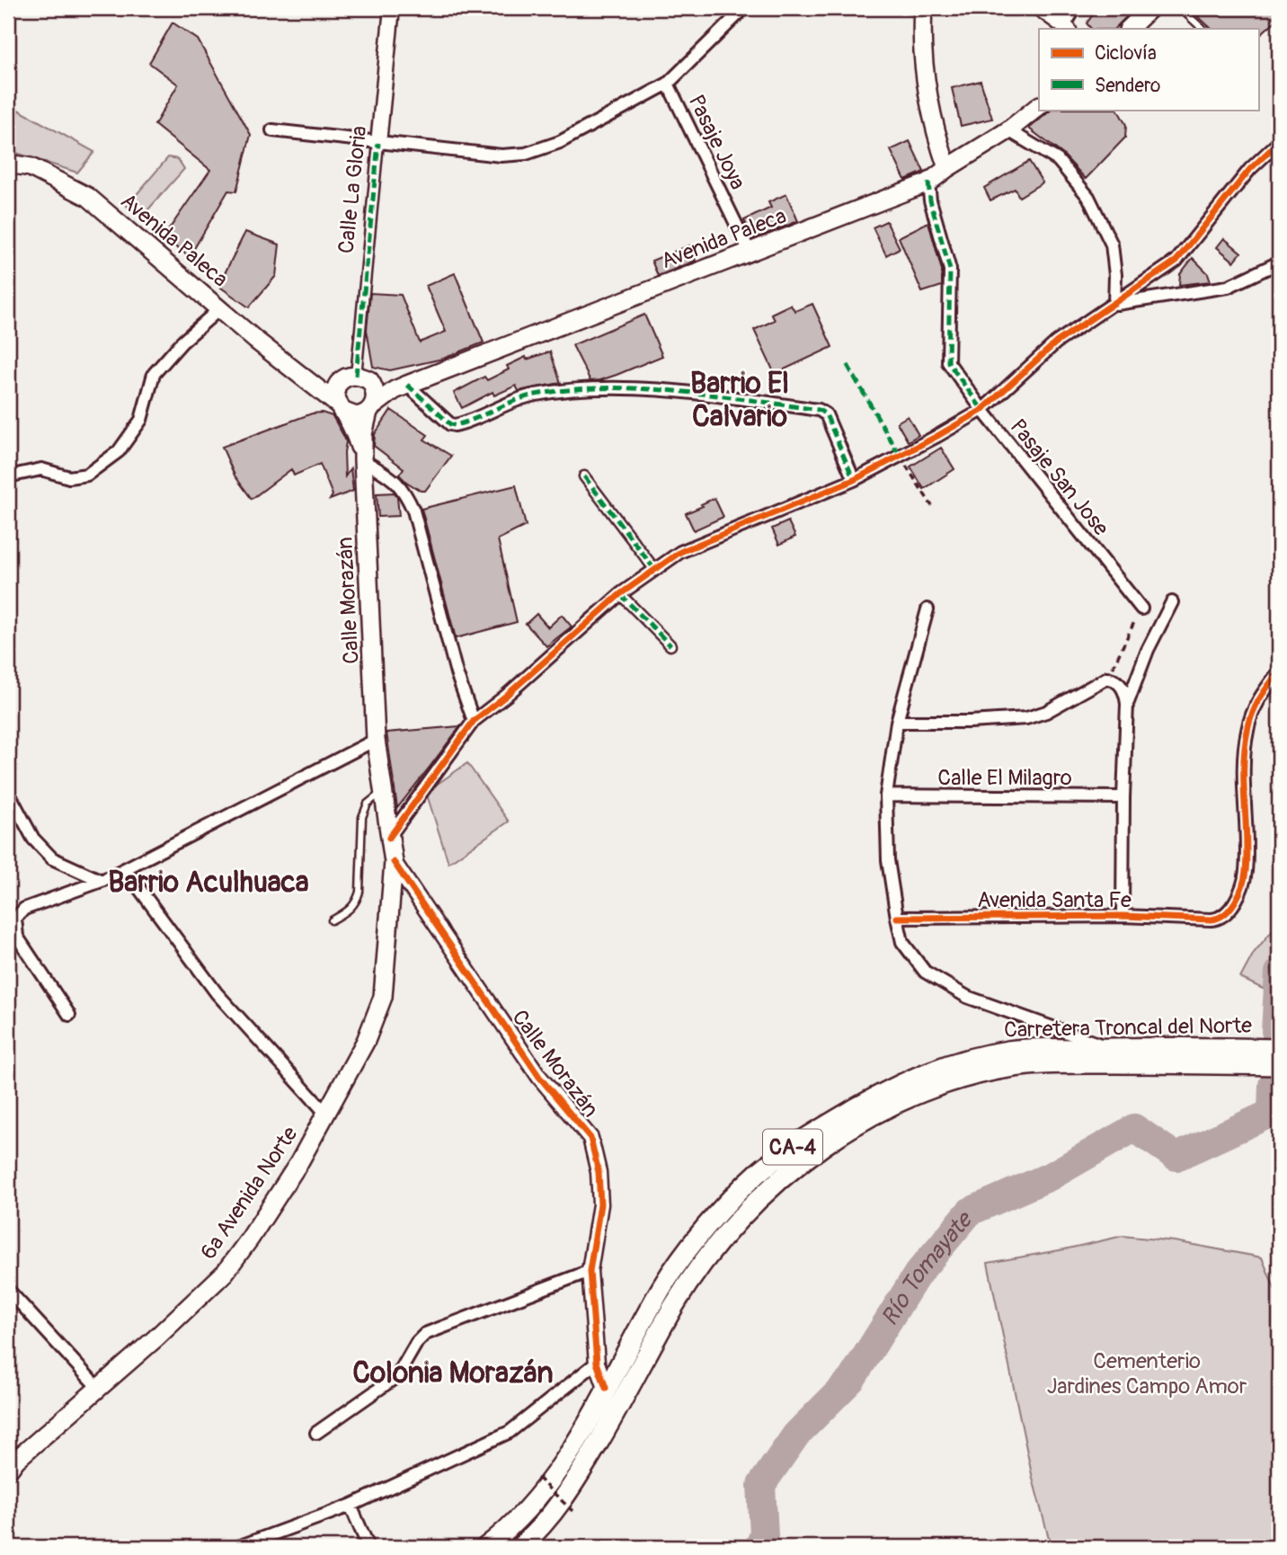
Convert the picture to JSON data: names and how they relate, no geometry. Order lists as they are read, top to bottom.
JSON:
{
  "streets": {
    "main road": [
      "Avenida Paleca",
      "Calle Morazán",
      "Carretera Troncal del Norte",
      "CA-4",
      "6ª Avenida Norte"
    ],
    "street": [
      "Pasaje Joya",
      "Calle La Gloria",
      "Pasaje San Jose",
      "Calle El Milagro",
      "Avenida Santa Fe"
    ]
  },
  "crossings": [
    ["Pasaje Joya", "Avenida Paleca"],
    ["Calle La Gloria", "Avenida Paleca"],
    ["Calle La Gloria", "Calle Morazán"],
    ["Avenida Paleca", "Pasaje San Jose"],
    ["Avenida Paleca", "Calle Morazán"],
    ["Calle Morazán", "Carretera Troncal del Norte"],
    ["Calle Morazán", "6ª Avenida Norte"]
  ],
  "districts": ["Barrio El Calvario", "Barrio Aculhuaca", "Colonia Morazán"],
  "water": ["Río Tomayate"],
  "parks": ["Cementerio Jardines Campo Amor"],
  "legend": ["Ciclovía", "Sendero"]
}
